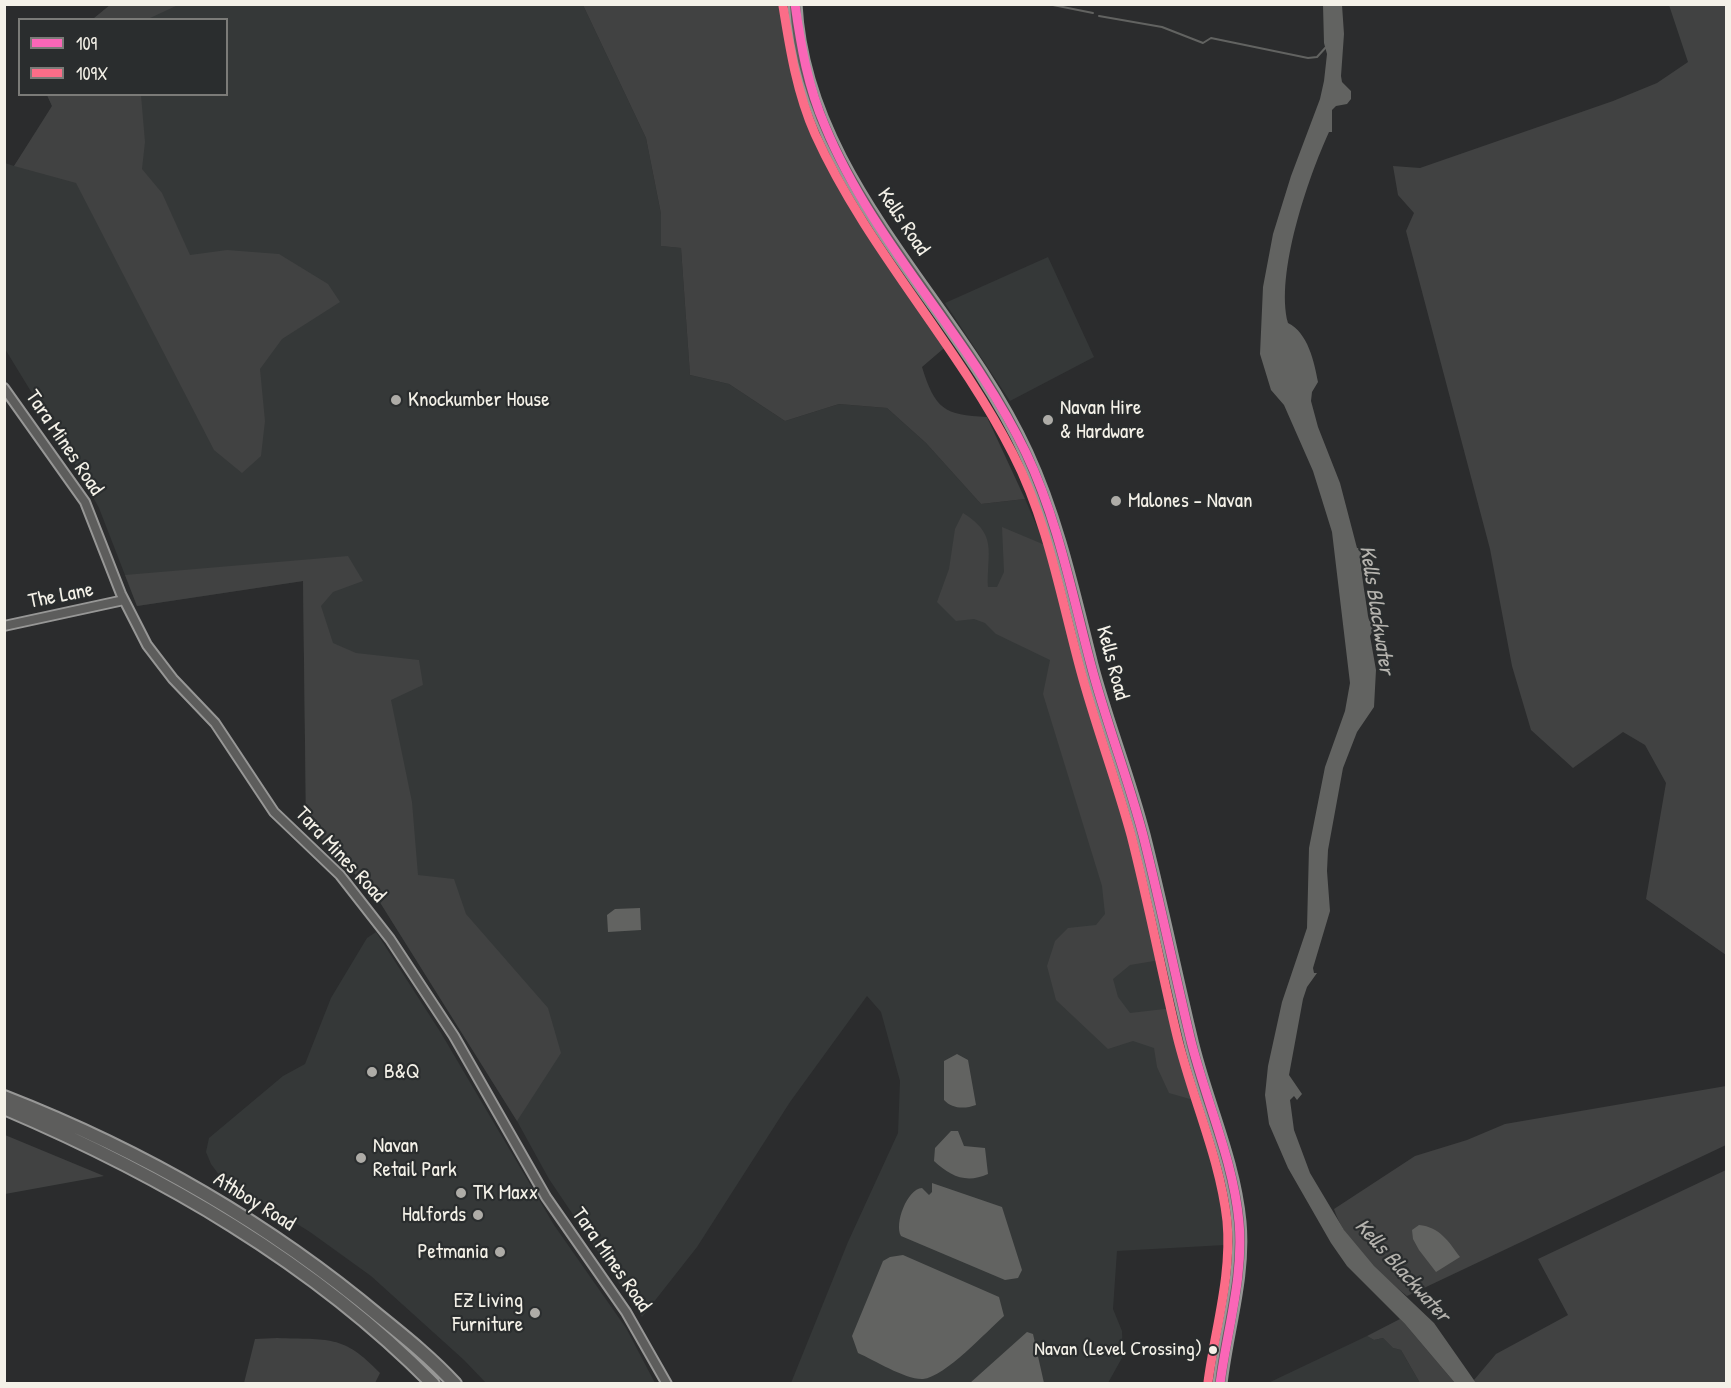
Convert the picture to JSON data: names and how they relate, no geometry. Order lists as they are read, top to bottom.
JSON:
{
  "streets": {
    "main road": ["Kells Road", "Athboy Road"],
    "street": ["Tara Mines Road", "The Lane"]
  },
  "crossings": [
    ["Tara Mines Road", "The Lane"]
  ],
  "water": ["Kells Blackwater"],
  "places": [
    "Knockumber House",
    "Navan Hire & Hardware",
    "Malones - Navan",
    "B&Q",
    "Navan Retail Park",
    "TK Maxx",
    "Halfords",
    "Petmania",
    "EZ Living Furniture",
    "Navan (Level Crossing)"
  ],
  "lines": ["transit line 109", "transit line 109X"],
  "legend": ["109", "109X"]
}
